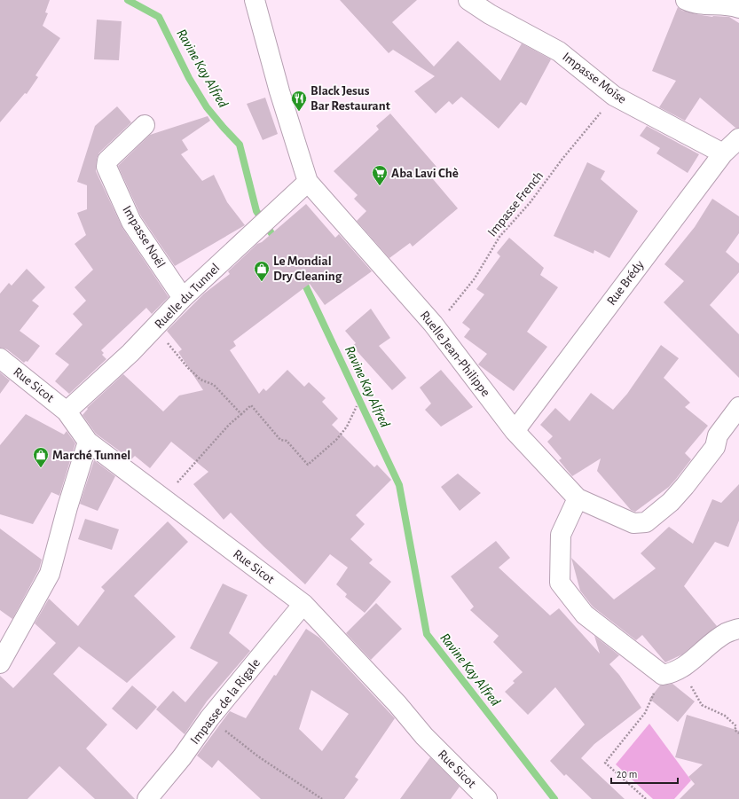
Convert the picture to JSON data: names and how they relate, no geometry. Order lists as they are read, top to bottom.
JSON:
{
  "streets": {
    "street": [
      "Impasse Moïse",
      "Impasse Noël",
      "Rue Brédy",
      "Ruelle du Tunnel",
      "Ruelle Jean-Philippe",
      "Rue Sicot",
      "Impasse de la Rigale"
    ],
    "path": ["Impasse French"]
  },
  "crossings": [
    ["Impasse Moïse", "Impasse French"],
    ["Impasse Moïse", "Rue Brédy"],
    ["Impasse French", "Ruelle Jean-Philippe"],
    ["Impasse Noël", "Ruelle du Tunnel"],
    ["Rue Brédy", "Ruelle Jean-Philippe"],
    ["Ruelle du Tunnel", "Ruelle Jean-Philippe"],
    ["Ruelle du Tunnel", "Rue Sicot"],
    ["Rue Sicot", "Impasse de la Rigale"]
  ],
  "water": ["Ravine Kay Alfred"],
  "places": {
    "restaurant": ["Black Jesus Bar Restaurant"],
    "supermarket": ["Aba Lavi Chè"],
    "shop": ["Le Mondial Dry Cleaning", "Marché Tunnel"]
  },
  "scale_bar": "20 m"
}
